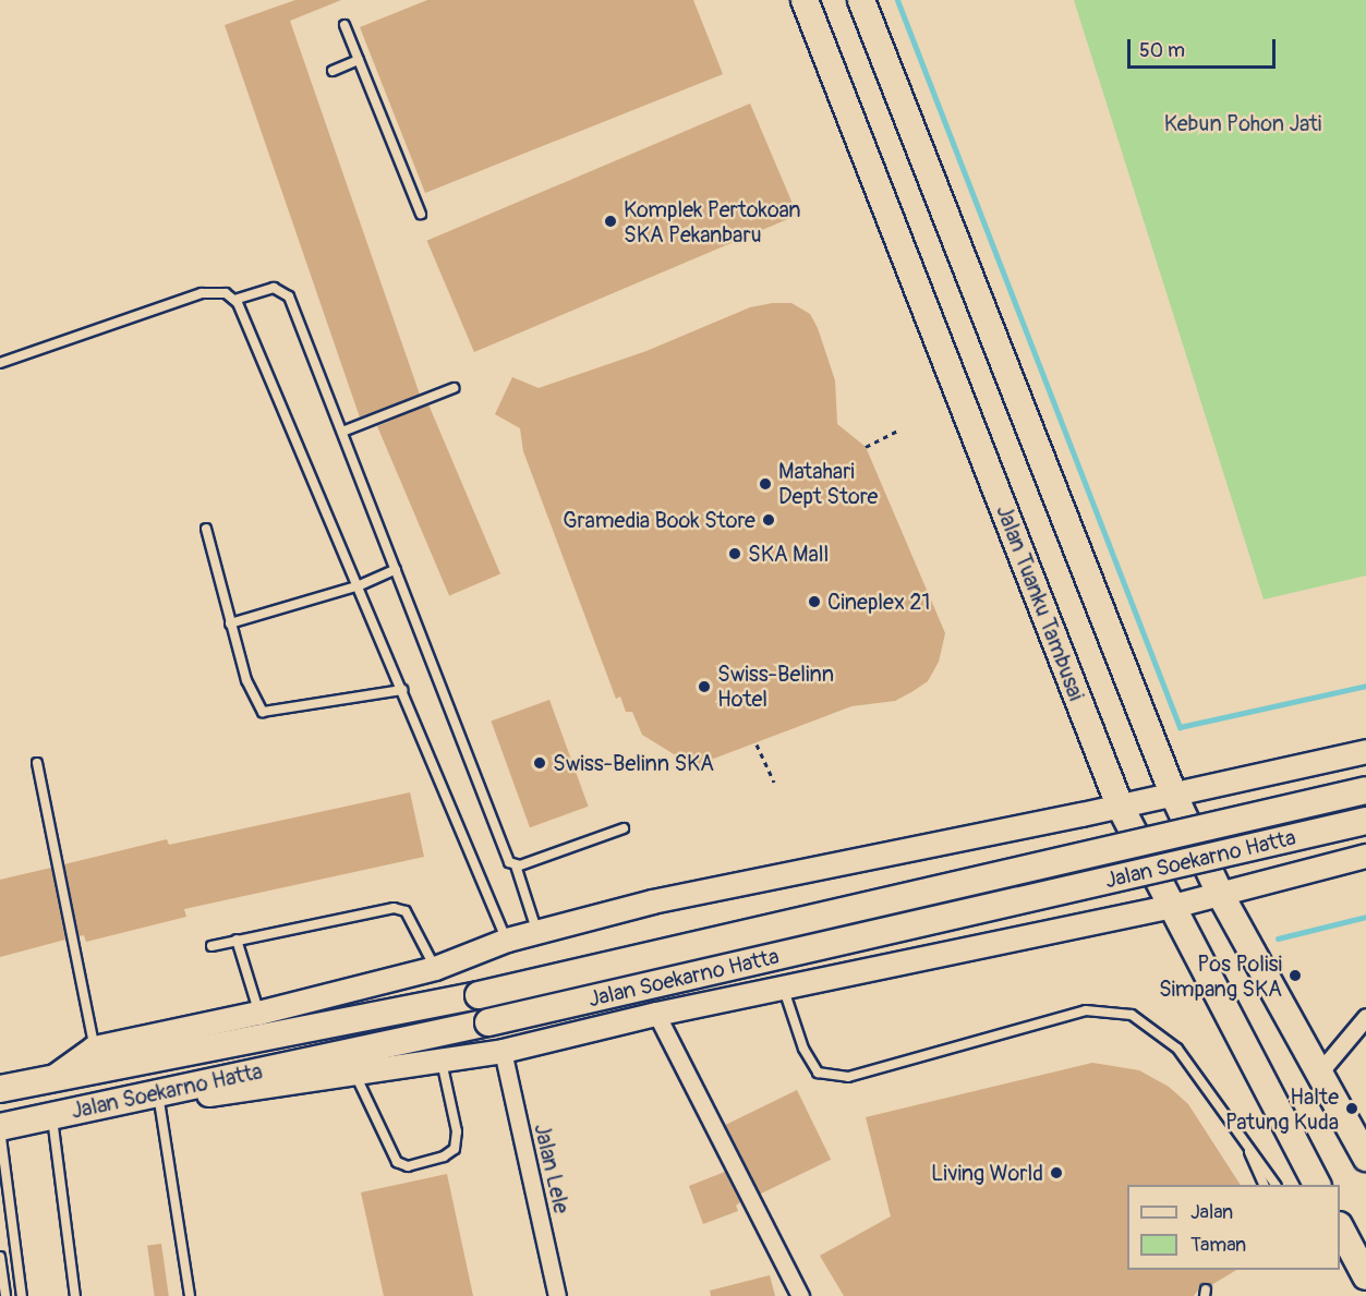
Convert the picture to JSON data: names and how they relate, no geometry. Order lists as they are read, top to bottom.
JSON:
{
  "streets": {
    "main road": ["Jalan Tuanku Tambusai", "Jalan Soekarno Hatta"],
    "street": ["Jalan Lele"]
  },
  "crossings": [
    ["Jalan Tuanku Tambusai", "Jalan Soekarno Hatta"]
  ],
  "parks": ["Kebun Pohon Jati"],
  "places": [
    "Komplek Pertokoan SKA Pekanbaru",
    "Matahari Dept Store",
    "Gramedia Book Store",
    "SKA Mall",
    "Cineplex 21",
    "Swiss-Belinn Hotel",
    "Swiss-Belinn SKA",
    "Pos Polisi Simpang SKA",
    "Halte Patung Kuda",
    "Living World"
  ],
  "legend": ["Jalan", "Taman"],
  "scale_bar": "50 m"
}
